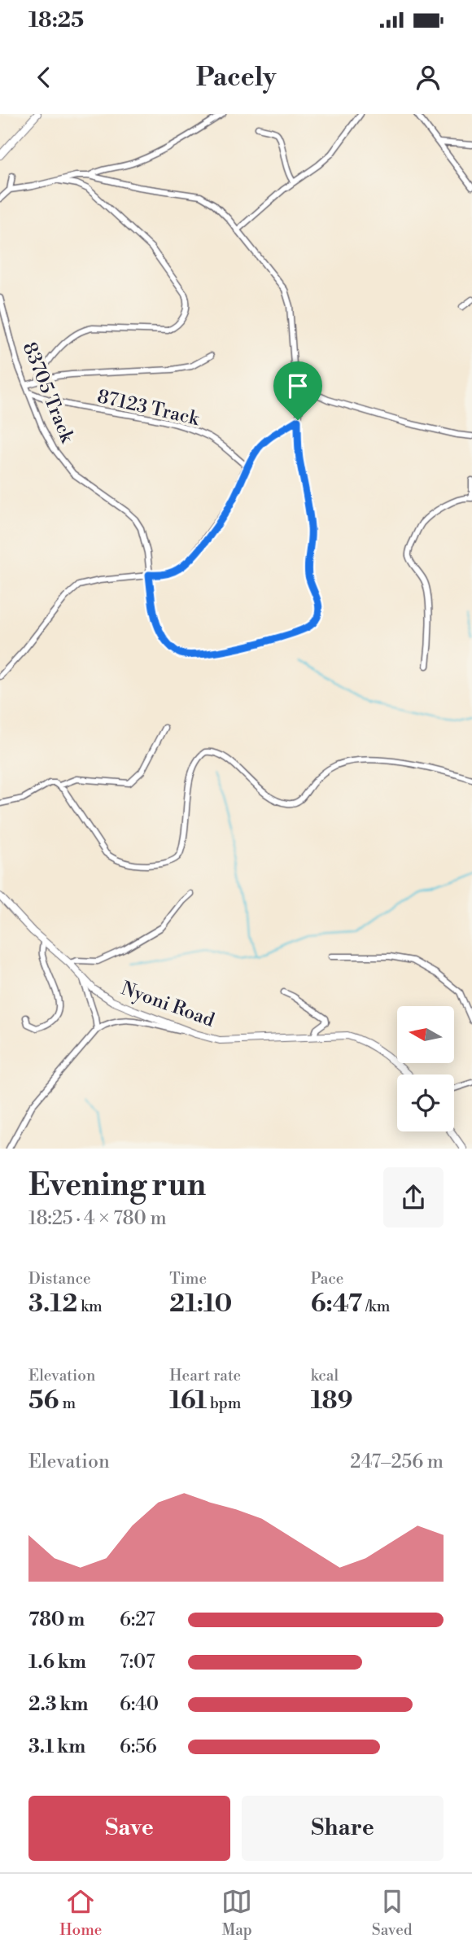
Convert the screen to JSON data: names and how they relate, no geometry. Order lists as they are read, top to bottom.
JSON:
{
  "streets": {
    "street": ["83705 Track", "87123 Track", "Nyoni Road"]
  },
  "crossings": [
    ["83705 Track", "87123 Track"]
  ],
  "north": "left",
  "page": {
    "status": "18:25",
    "header": "Pacely",
    "heading": ["Evening run", "18:25 · 4 × 780 m"],
    "stats": [
      ["Distance", "3.12 km"],
      ["Time", "21:10"],
      ["Pace", "6:47 /km"],
      ["Elevation", "56 m"],
      ["Heart rate", "161 bpm"],
      ["kcal", "189"]
    ],
    "chart": ["Elevation", "247–256 m"],
    "list": [
      {
        "name": "780 m",
        "note": "6:27"
      },
      {
        "name": "1.6 km",
        "note": "7:07"
      },
      {
        "name": "2.3 km",
        "note": "6:40"
      },
      {
        "name": "3.1 km",
        "note": "6:56"
      }
    ],
    "buttons": ["Save", "Share"],
    "tabs": ["Home", "Map", "Saved"]
  }
}
